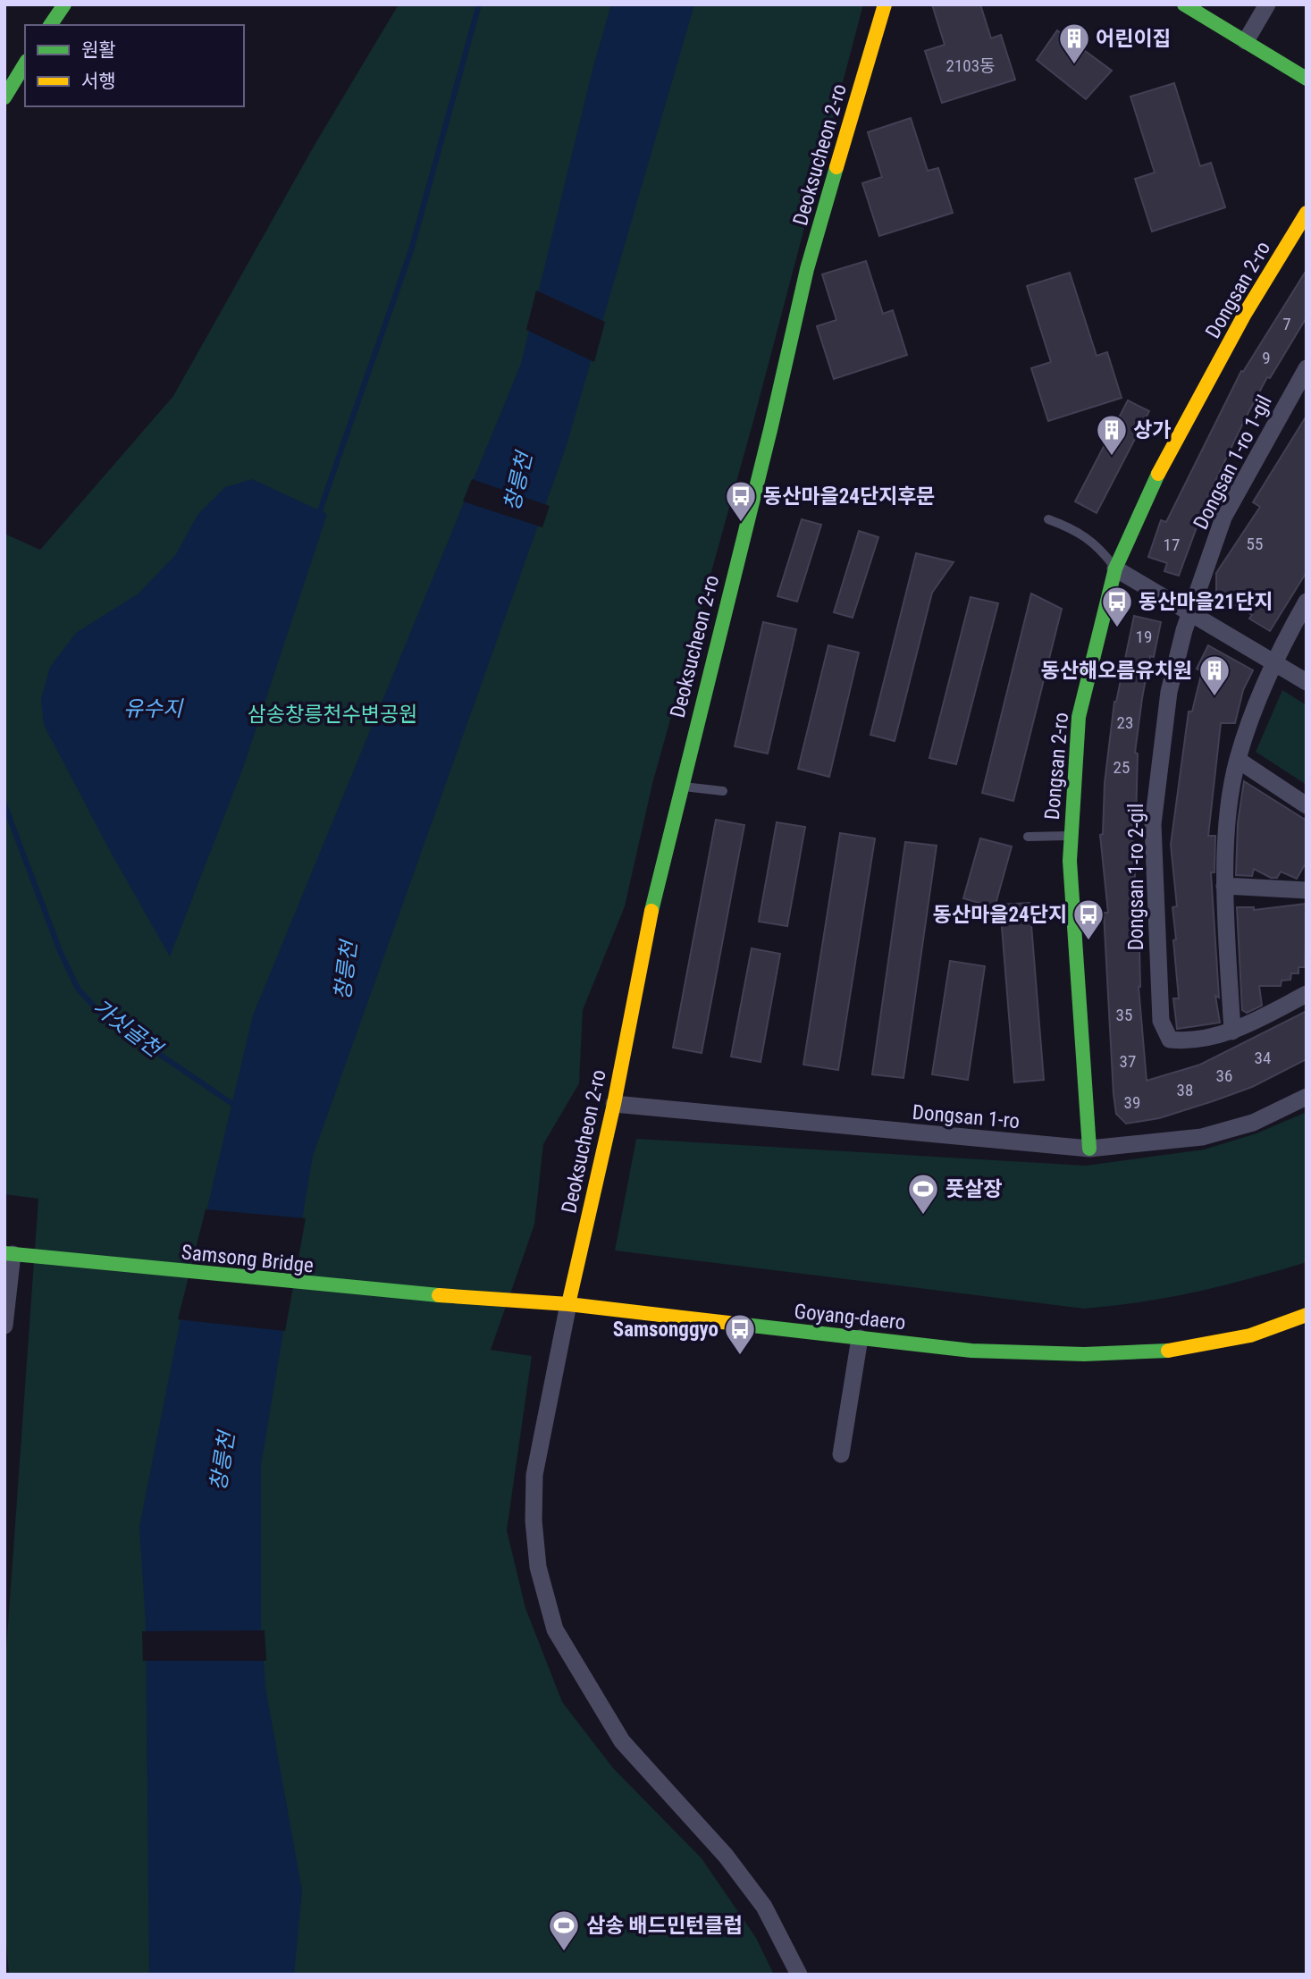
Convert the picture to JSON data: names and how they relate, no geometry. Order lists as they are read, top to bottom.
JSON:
{
  "streets": {
    "street": [
      "Deoksucheon 2-ro",
      "Dongsan 2-ro",
      "Dongsan 1-ro 1-gil",
      "Dongsan 1-ro 2-gil",
      "Dongsan 1-ro",
      "Samsong Bridge",
      "Goyang-daero"
    ]
  },
  "crossings": [
    ["Deoksucheon 2-ro", "Dongsan 1-ro"],
    ["Deoksucheon 2-ro", "Goyang-daero"],
    ["Dongsan 2-ro", "Dongsan 1-ro"],
    ["Dongsan 1-ro 1-gil", "Dongsan 1-ro 2-gil"],
    ["Samsong Bridge", "Goyang-daero"]
  ],
  "water": ["창릉천", "유수지", "가싯골천"],
  "parks": ["삼송창릉천수변공원"],
  "places": {
    "building": ["어린이집", "상가", "동산해오름유치원"],
    "bus stop": [
      "동산마을24단지후문",
      "동산마을21단지",
      "동산마을24단지",
      "Samsonggyo"
    ],
    "sports": ["풋살장", "삼송 배드민턴클럽"]
  },
  "house_numbers": [
    "2103동",
    "7",
    "9",
    "55",
    "17",
    "19",
    "23",
    "25",
    "35",
    "34",
    "37",
    "36",
    "38",
    "39"
  ],
  "legend": ["원활", "서행"]
}
